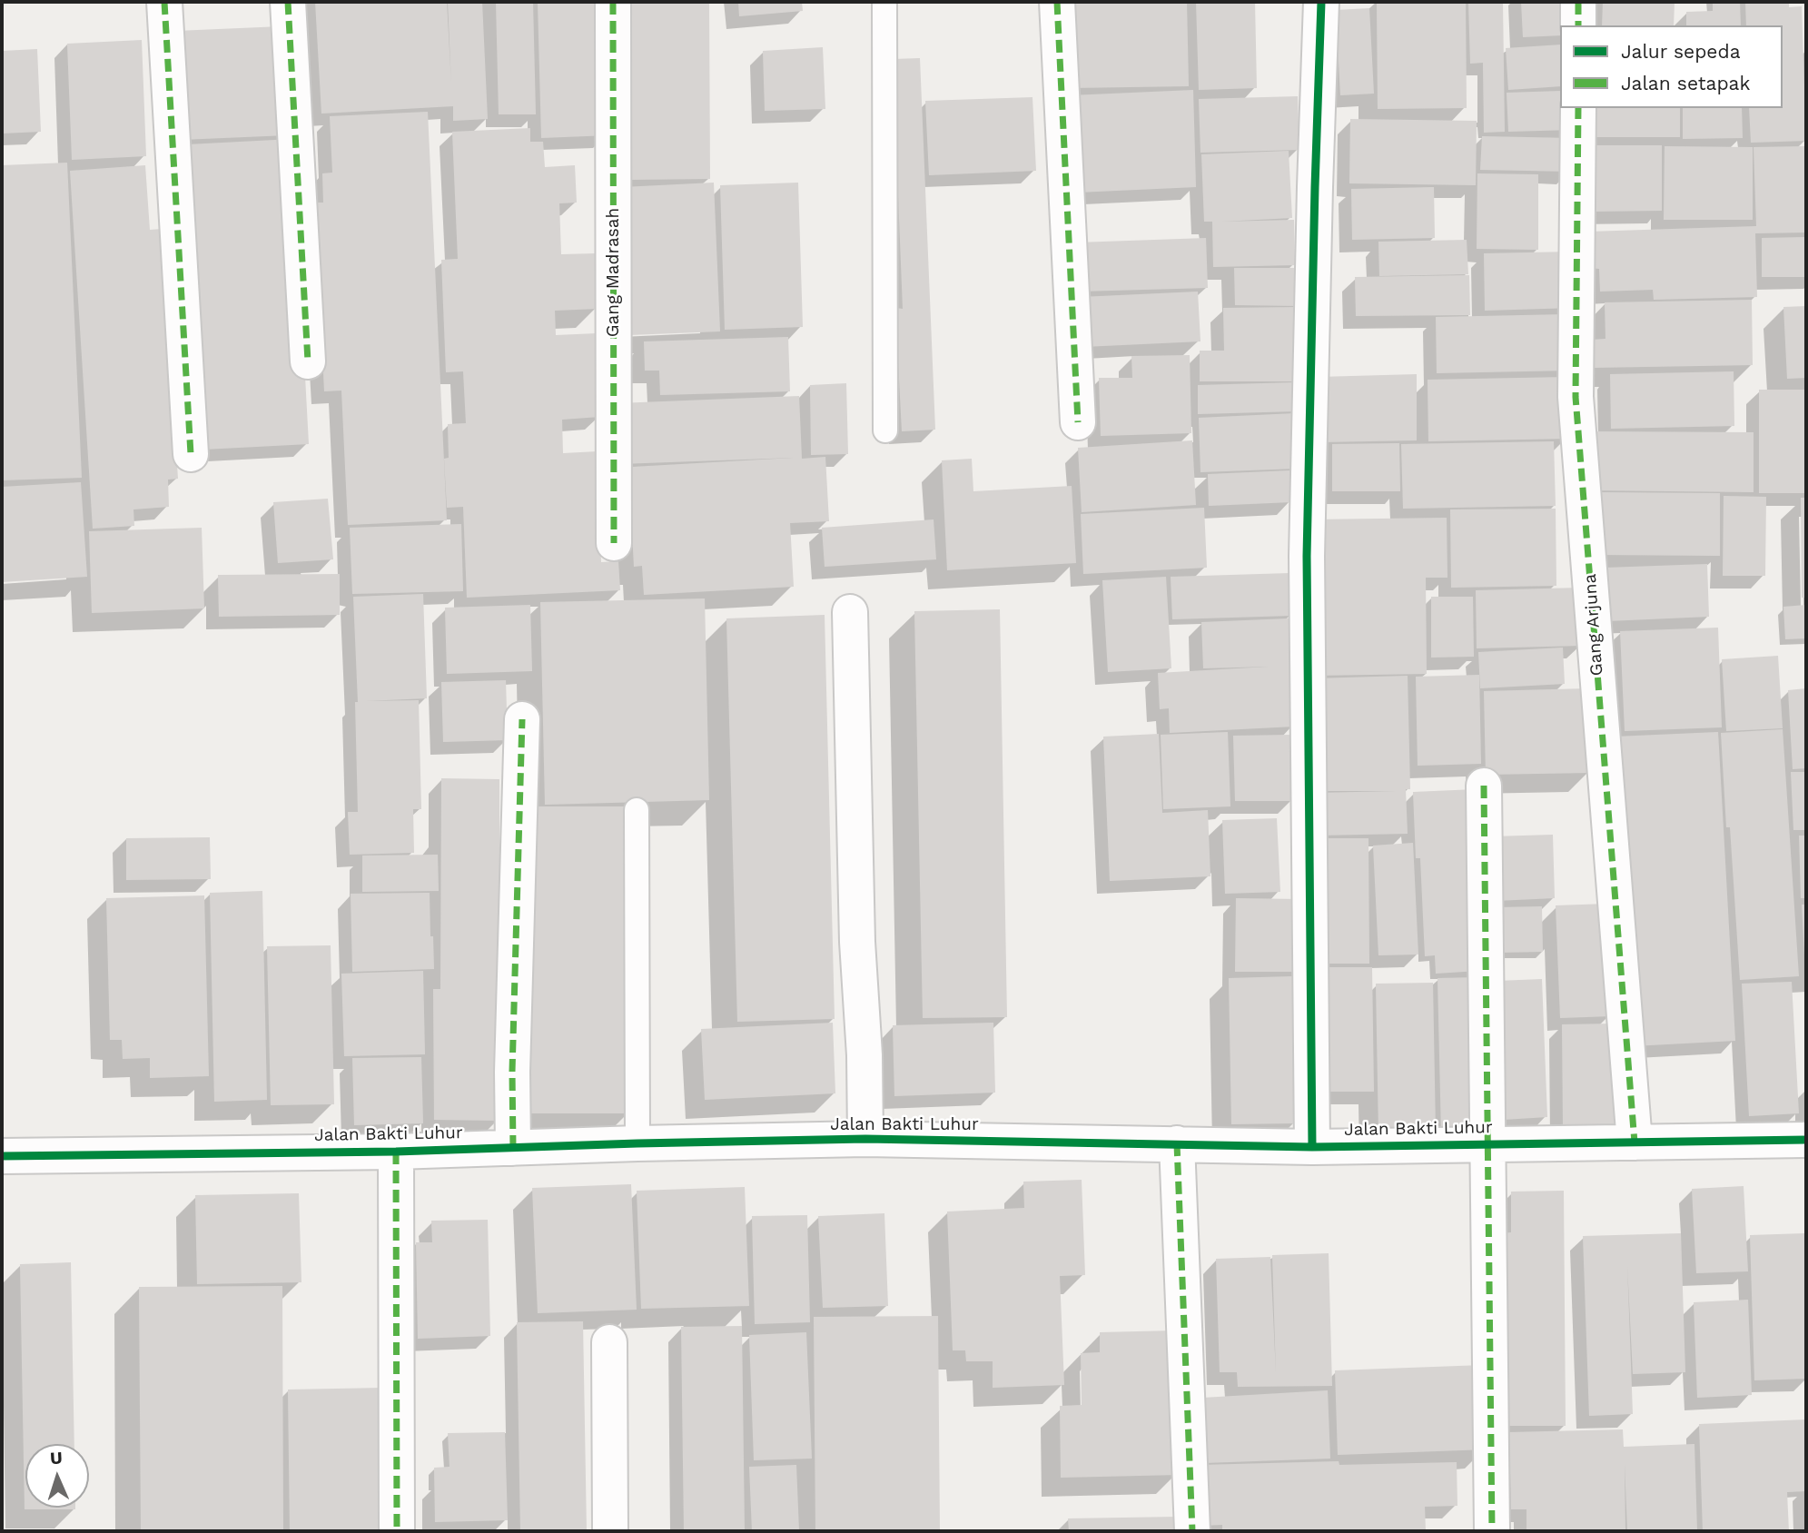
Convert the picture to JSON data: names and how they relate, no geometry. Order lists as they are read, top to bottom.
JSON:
{
  "streets": {
    "street": ["Gang Madrasah", "Gang Arjuna", "Jalan Bakti Luhur"]
  },
  "crossings": [
    ["Gang Arjuna", "Jalan Bakti Luhur"]
  ],
  "legend": ["Jalur sepeda", "Jalan setapak"],
  "north": "top"
}
